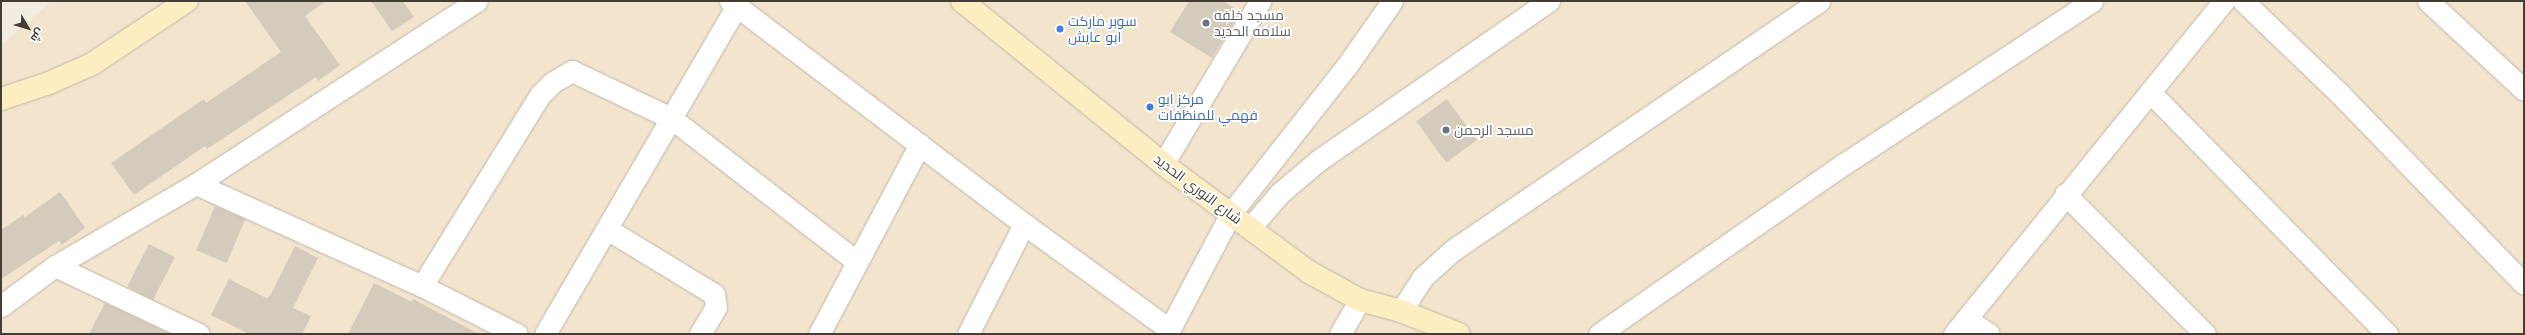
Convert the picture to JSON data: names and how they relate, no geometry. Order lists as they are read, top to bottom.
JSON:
{
  "streets": {
    "street": ["شارع النوري الحديد"]
  },
  "places": [
    "مسجد خلفه سلامه الحديد",
    "سوبر ماركت ابو عايش",
    "مركز ابو فهمي للمنظفات",
    "مسجد الرحمن"
  ],
  "north": "bottom right"
}
